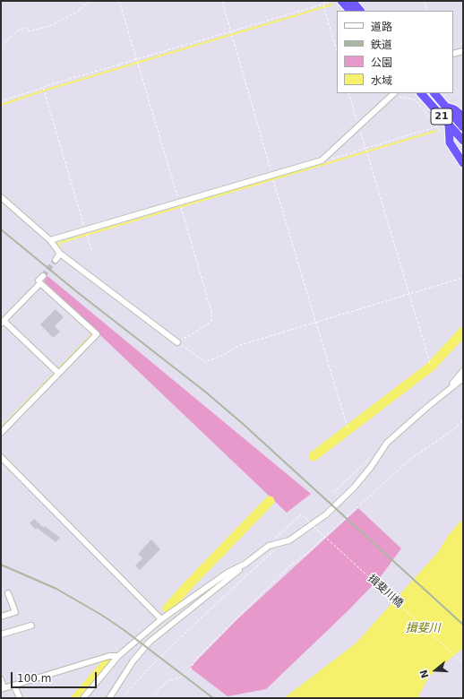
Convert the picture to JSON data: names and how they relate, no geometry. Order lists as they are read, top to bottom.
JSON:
{
  "streets": {
    "highway": ["21"],
    "path": ["揖斐川橋"]
  },
  "water": ["揖斐川"],
  "legend": [
    "道路",
    "鉄道",
    "公園",
    "水域"
  ],
  "scale_bar": "100 m",
  "north": "left"
}
